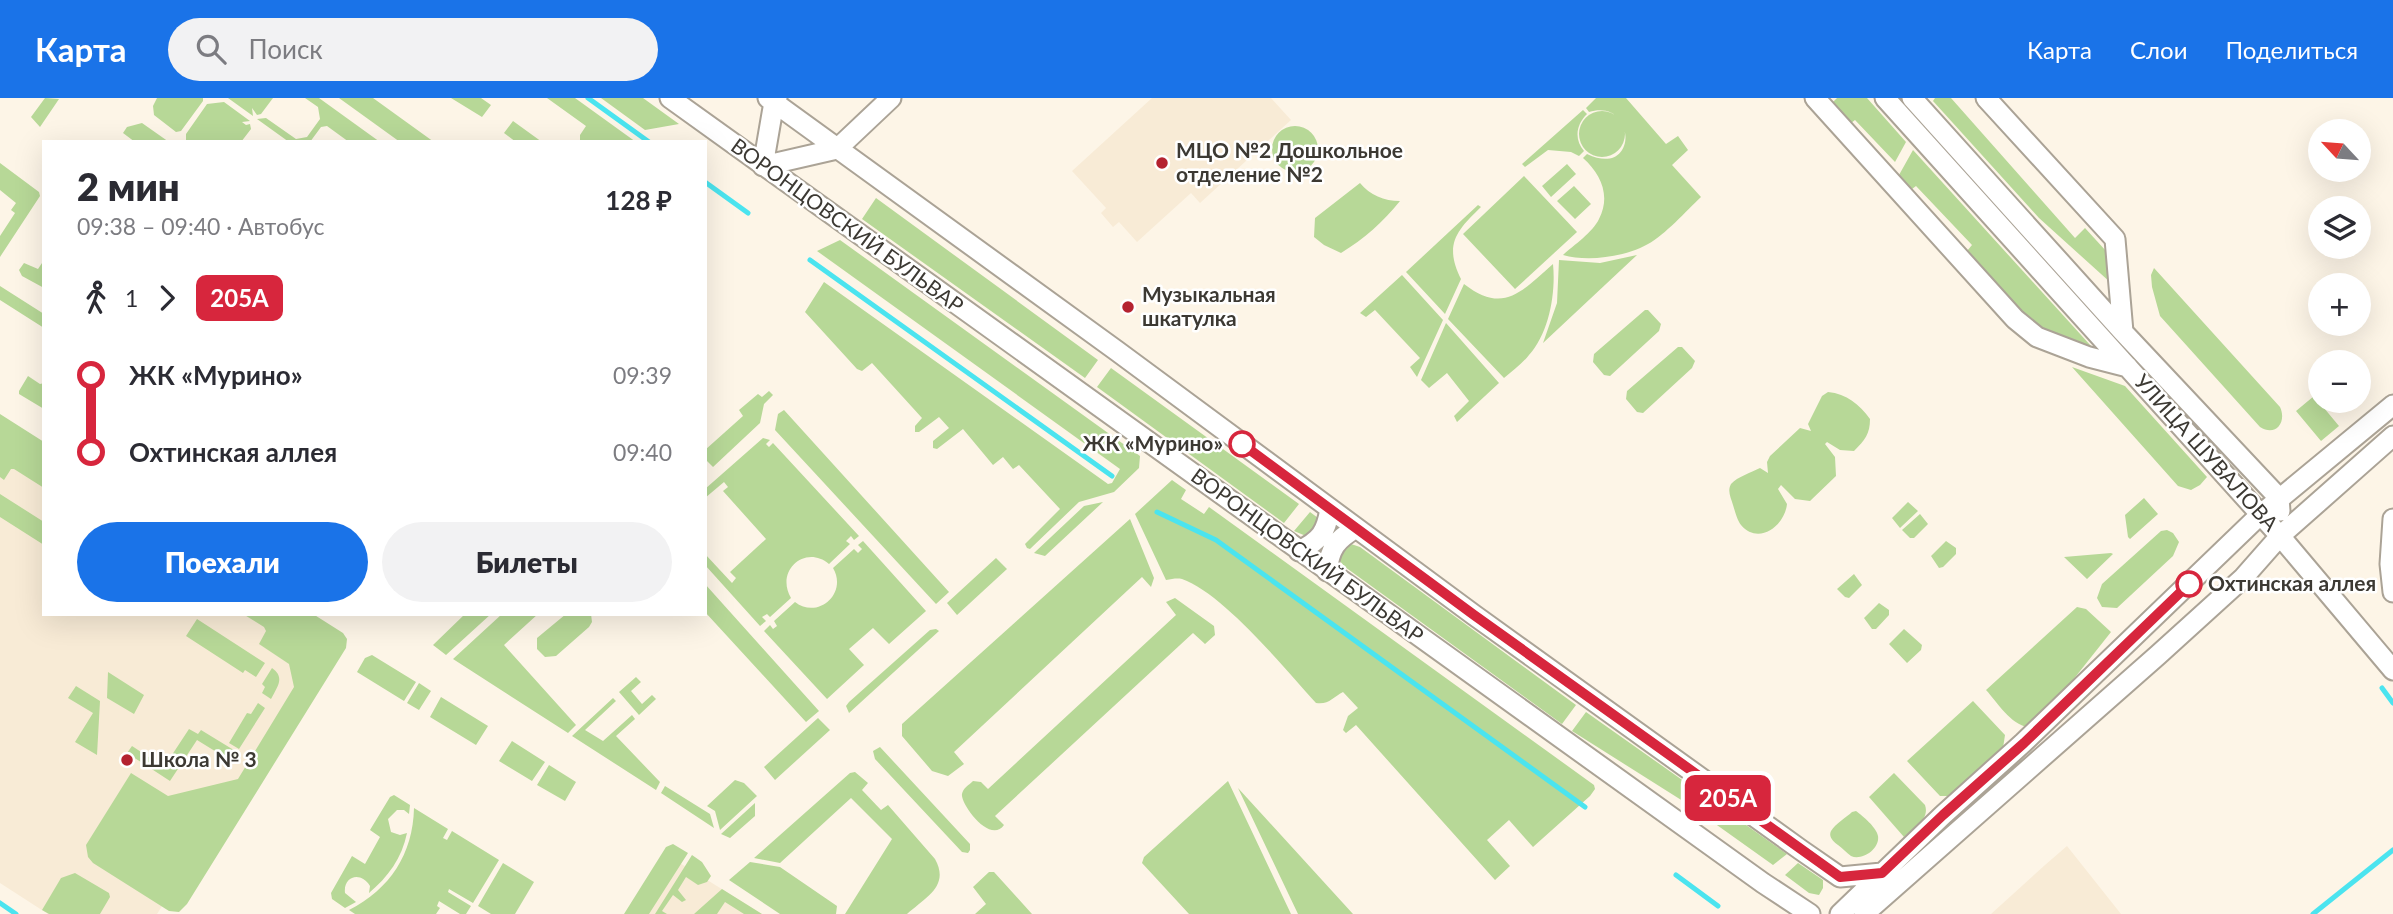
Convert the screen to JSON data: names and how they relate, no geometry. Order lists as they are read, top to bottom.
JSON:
{
  "streets": {
    "street": ["ВОРОНЦОВСКИЙ БУЛЬВАР", "УЛИЦА ШУВАЛОВА"]
  },
  "places": [
    "МЦО №2 Дошкольное отделение №2",
    "Музыкальная шкатулка",
    "ЖК «Мурино»",
    "Охтинская аллея",
    "Школа № 3"
  ],
  "lines": ["bus line 205А"],
  "north": "top left",
  "page": {
    "header": "Карта",
    "search": "Поиск",
    "nav": ["Карта", "Слои", "Поделиться"],
    "on_map": "205А",
    "map_buttons": ["+", "−"],
    "heading": ["2 мин", "09:38 – 09:40 · Автобус", "128 ₽"],
    "legs": ["1", "205А"],
    "list": [
      {
        "name": "ЖК «Мурино»",
        "value": "09:39"
      },
      {
        "name": "Охтинская аллея",
        "value": "09:40"
      }
    ],
    "buttons": ["Поехали", "Билеты"]
  }
}
